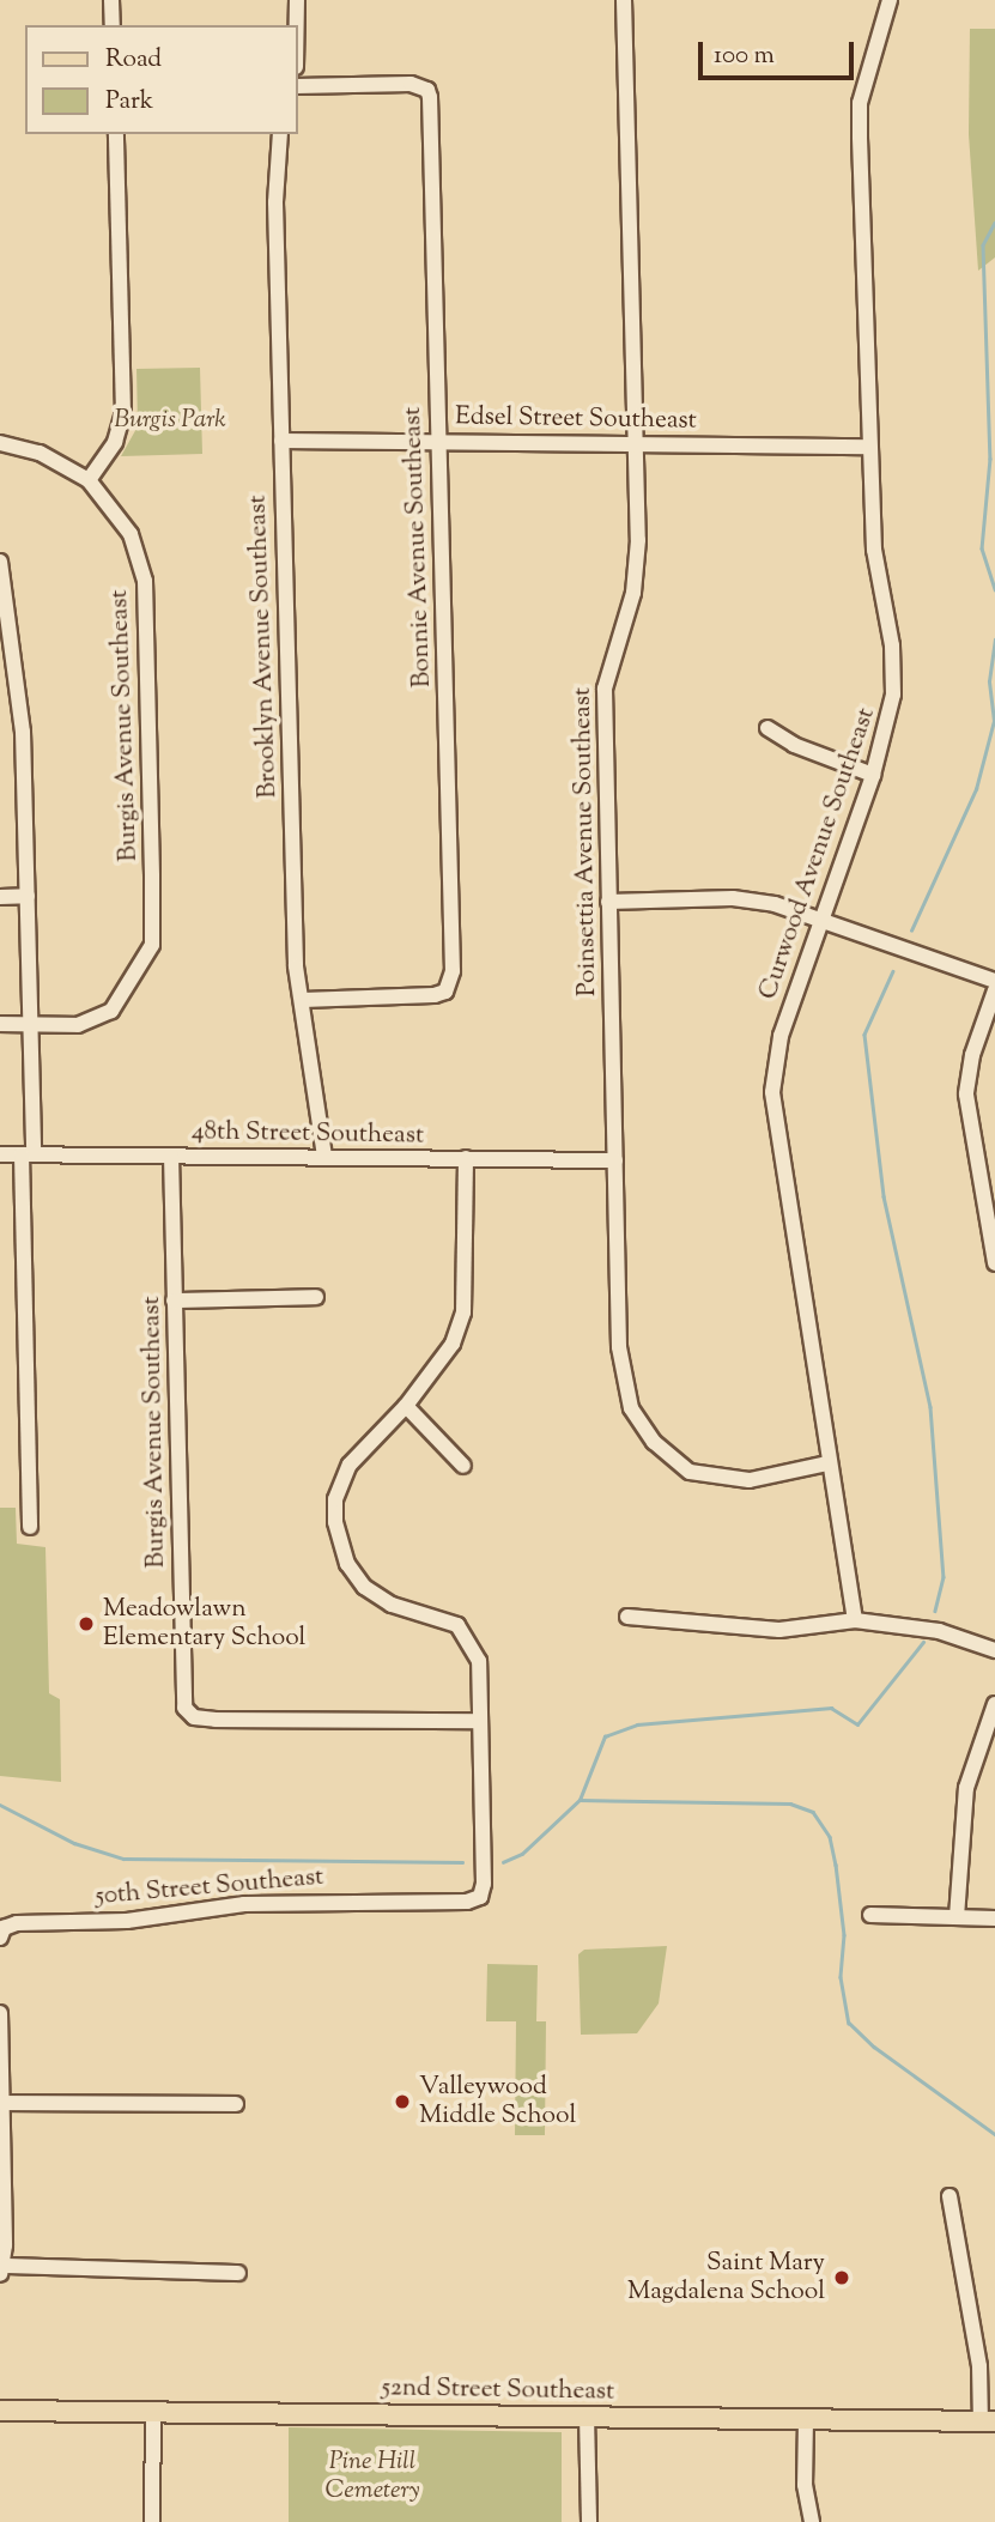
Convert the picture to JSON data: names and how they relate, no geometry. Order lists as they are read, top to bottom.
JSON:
{
  "streets": {
    "main road": ["52nd Street Southeast"],
    "street": [
      "Edsel Street Southeast",
      "Bonnie Avenue Southeast",
      "Brooklyn Avenue Southeast",
      "Burgis Avenue Southeast",
      "Poinsettia Avenue Southeast",
      "Curwood Avenue Southeast",
      "48th Street Southeast",
      "50th Street Southeast"
    ]
  },
  "crossings": [
    ["Edsel Street Southeast", "Bonnie Avenue Southeast"],
    ["Edsel Street Southeast", "Brooklyn Avenue Southeast"],
    ["Edsel Street Southeast", "Poinsettia Avenue Southeast"],
    ["Edsel Street Southeast", "Curwood Avenue Southeast"],
    ["Bonnie Avenue Southeast", "Brooklyn Avenue Southeast"],
    ["Brooklyn Avenue Southeast", "48th Street Southeast"],
    ["Burgis Avenue Southeast", "48th Street Southeast"],
    ["Burgis Avenue Southeast", "50th Street Southeast"],
    ["Poinsettia Avenue Southeast", "Curwood Avenue Southeast"],
    ["Poinsettia Avenue Southeast", "48th Street Southeast"]
  ],
  "parks": ["Burgis Park", "Pine Hill Cemetery"],
  "places": ["Meadowlawn Elementary School", "Valleywood Middle School", "Saint Mary Magdalena School"],
  "legend": ["Road", "Park"],
  "scale_bar": "100 m"
}
